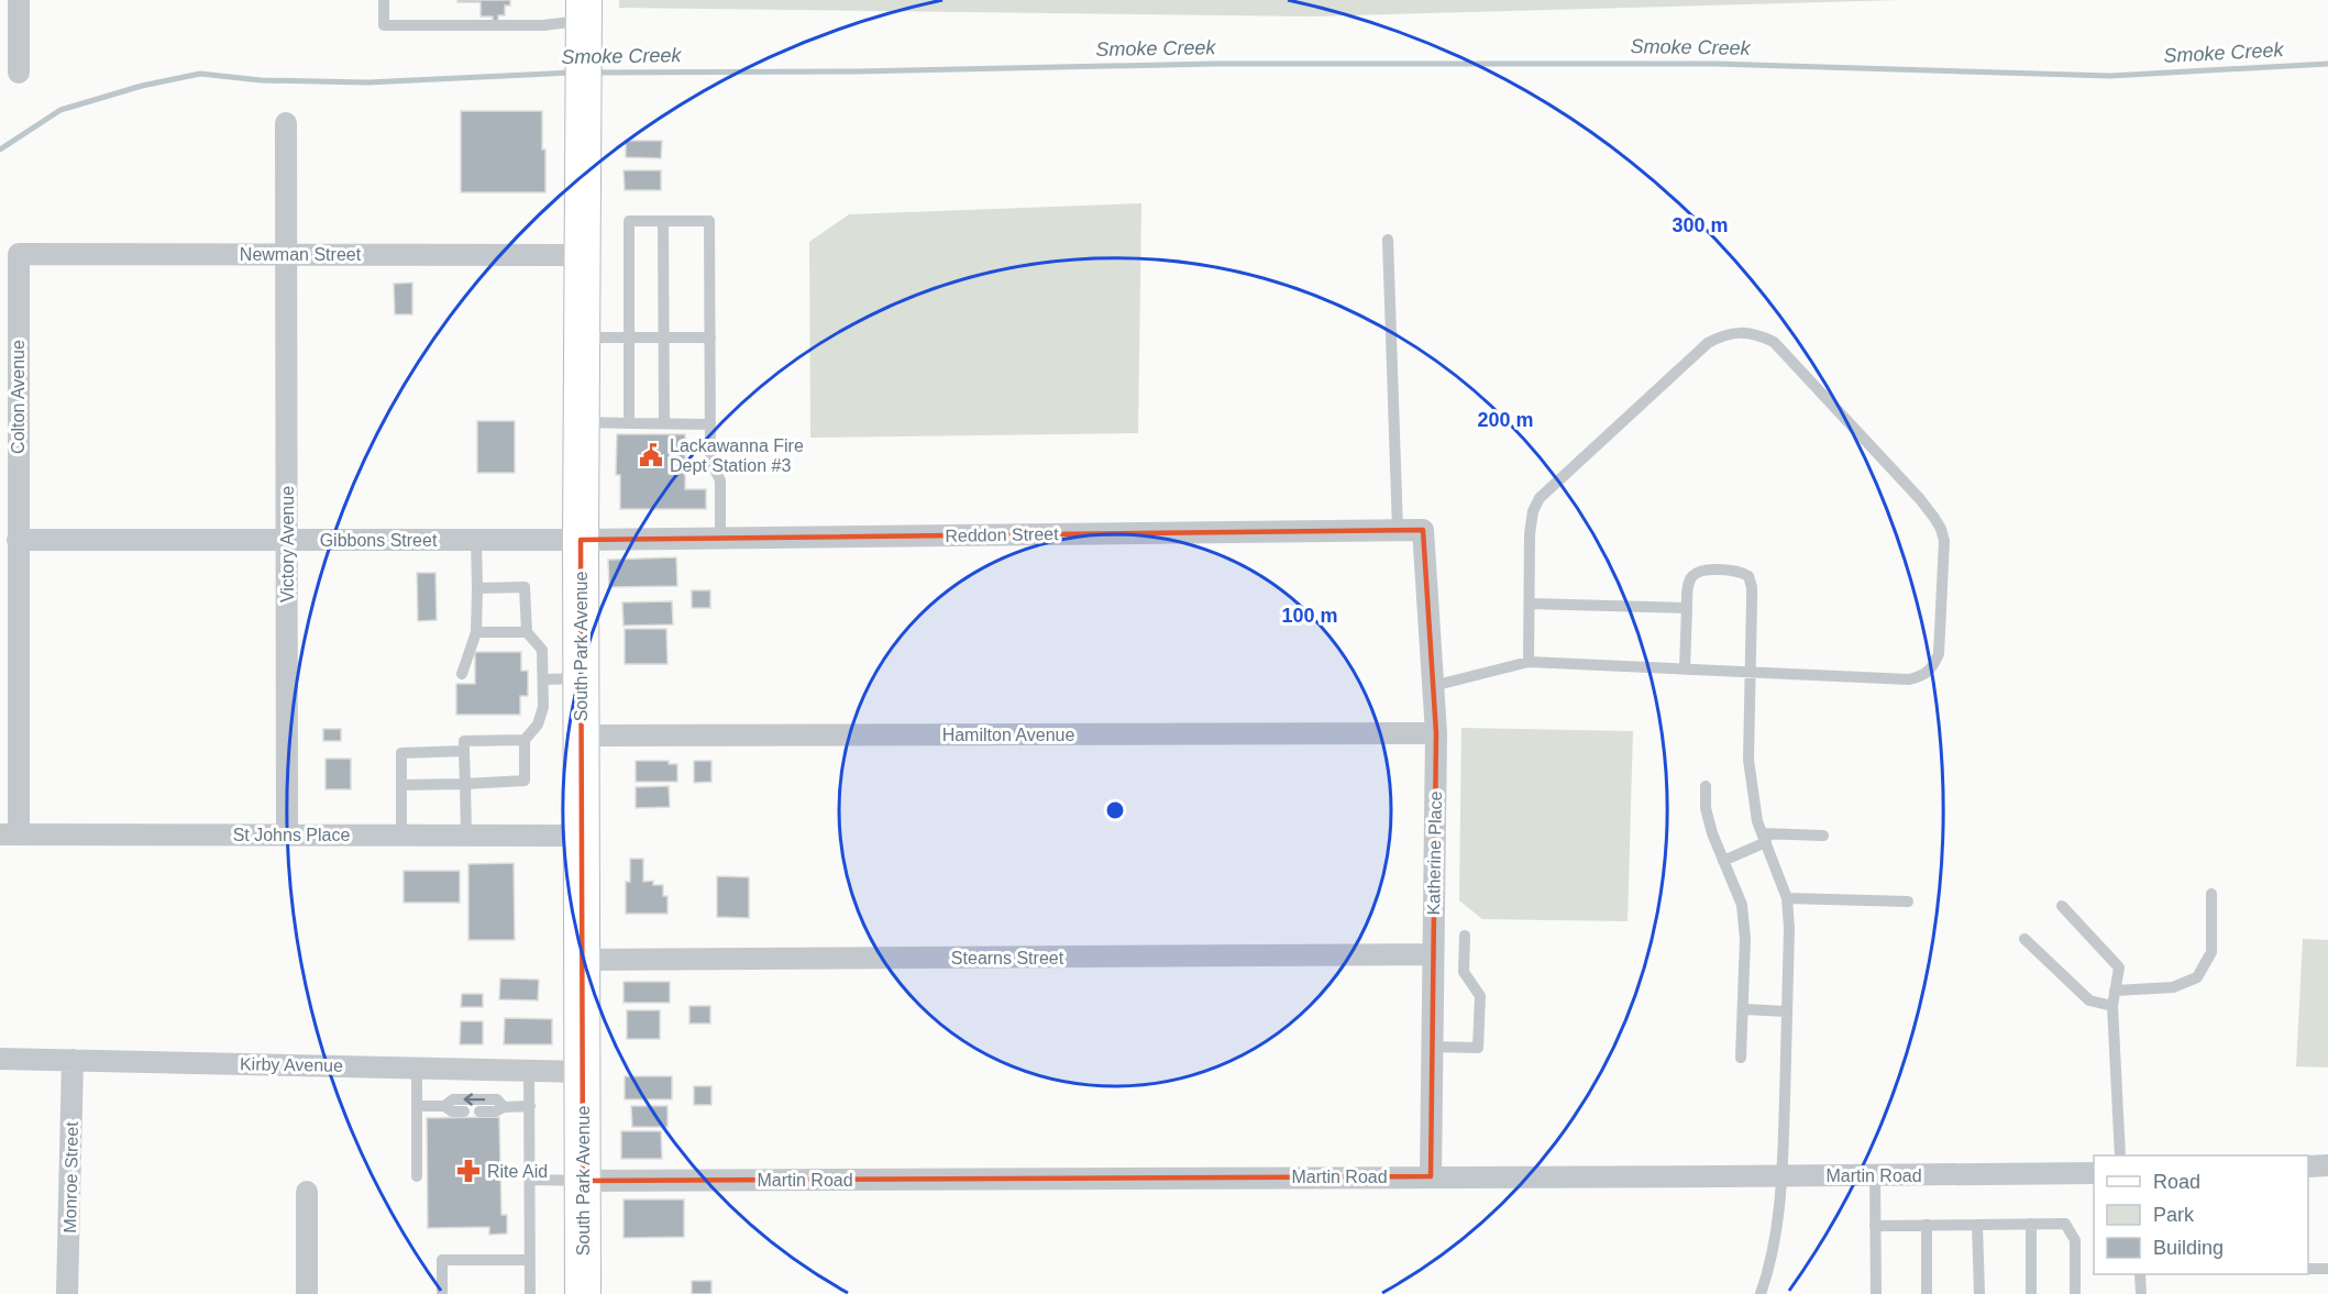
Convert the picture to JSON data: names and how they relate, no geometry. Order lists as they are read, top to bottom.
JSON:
{
  "streets": {
    "main road": ["South Park Avenue"],
    "street": [
      "Newman Street",
      "Colton Avenue",
      "Reddon Street",
      "Gibbons Street",
      "Victory Avenue",
      "Hamilton Avenue",
      "St Johns Place",
      "Katherine Place",
      "Stearns Street",
      "Kirby Avenue",
      "Martin Road",
      "Monroe Street"
    ]
  },
  "crossings": [
    ["Newman Street", "Colton Avenue"],
    ["Newman Street", "Victory Avenue"],
    ["Newman Street", "South Park Avenue"],
    ["Colton Avenue", "Gibbons Street"],
    ["Colton Avenue", "St Johns Place"],
    ["Reddon Street", "Gibbons Street"],
    ["Reddon Street", "South Park Avenue"],
    ["Reddon Street", "Katherine Place"],
    ["Gibbons Street", "Victory Avenue"],
    ["Gibbons Street", "South Park Avenue"],
    ["Victory Avenue", "St Johns Place"],
    ["South Park Avenue", "Hamilton Avenue"],
    ["South Park Avenue", "St Johns Place"],
    ["South Park Avenue", "Stearns Street"],
    ["South Park Avenue", "Kirby Avenue"],
    ["South Park Avenue", "Martin Road"],
    ["Hamilton Avenue", "Katherine Place"],
    ["Katherine Place", "Stearns Street"],
    ["Katherine Place", "Martin Road"],
    ["Kirby Avenue", "Monroe Street"]
  ],
  "water": ["Smoke Creek"],
  "places": {
    "public building": ["Lackawanna Fire Dept Station #3"],
    "pharmacy": ["Rite Aid"]
  },
  "legend": ["Road", "Park", "Building"],
  "rings": ["300 m", "200 m", "100 m"]
}
